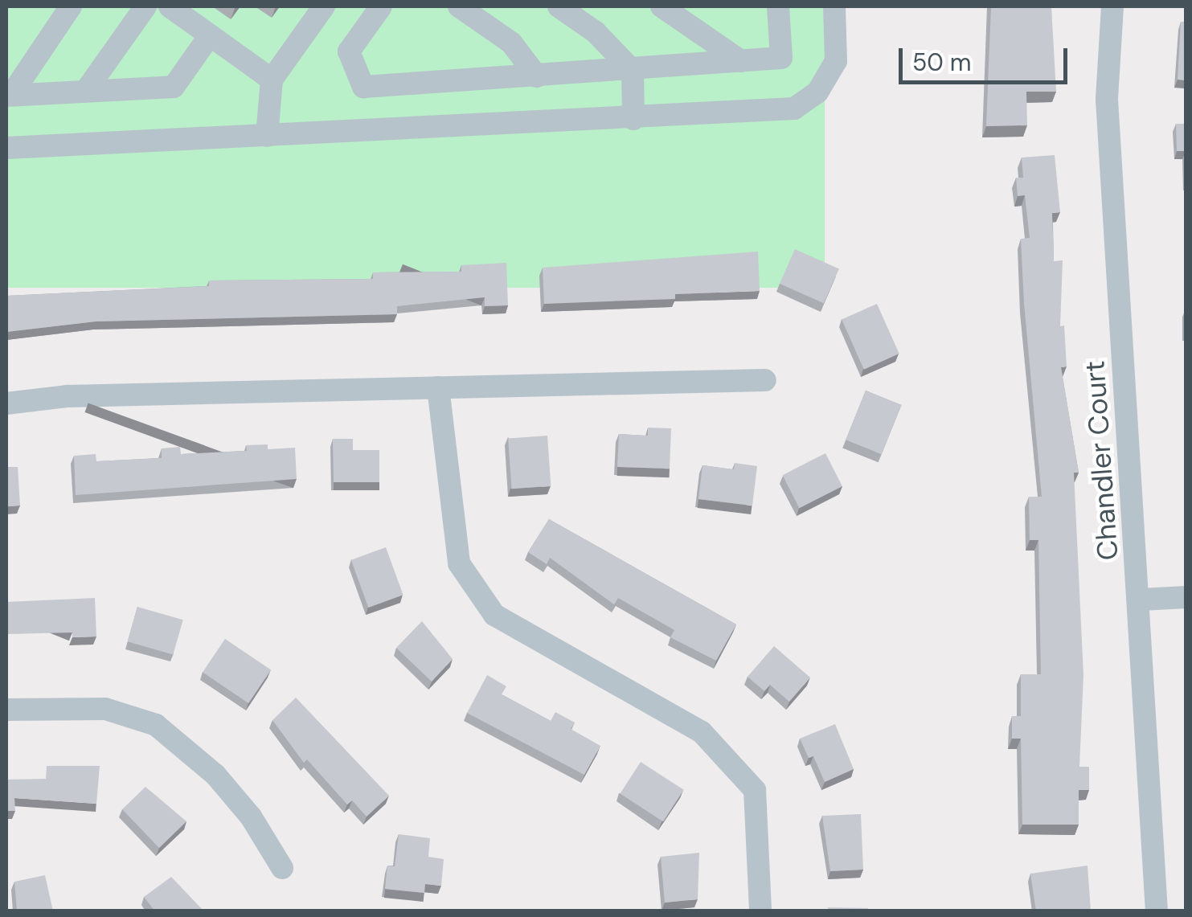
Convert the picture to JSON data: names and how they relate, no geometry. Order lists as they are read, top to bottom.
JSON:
{
  "streets": {
    "street": ["Chandler Court"]
  },
  "scale_bar": "50 m"
}
